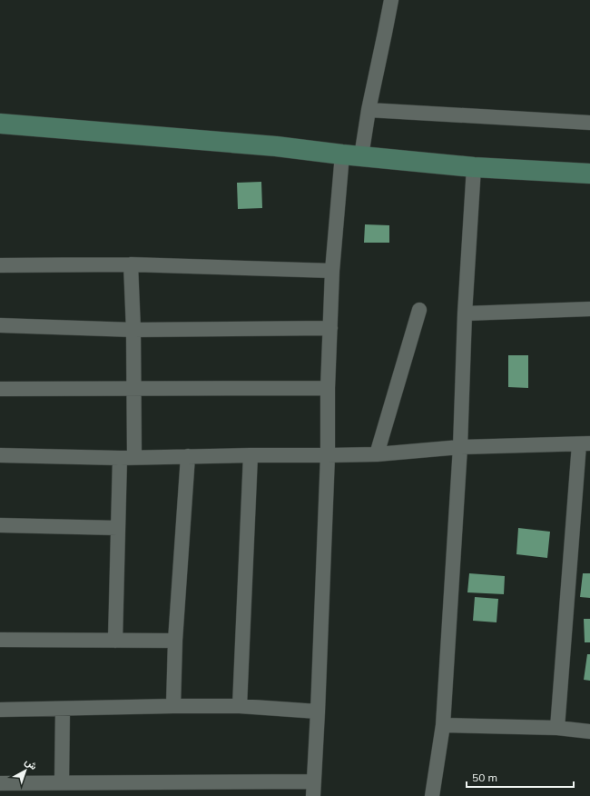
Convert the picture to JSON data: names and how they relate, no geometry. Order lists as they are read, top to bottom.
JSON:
{
  "scale_bar": "50 m",
  "north": "top right"
}
